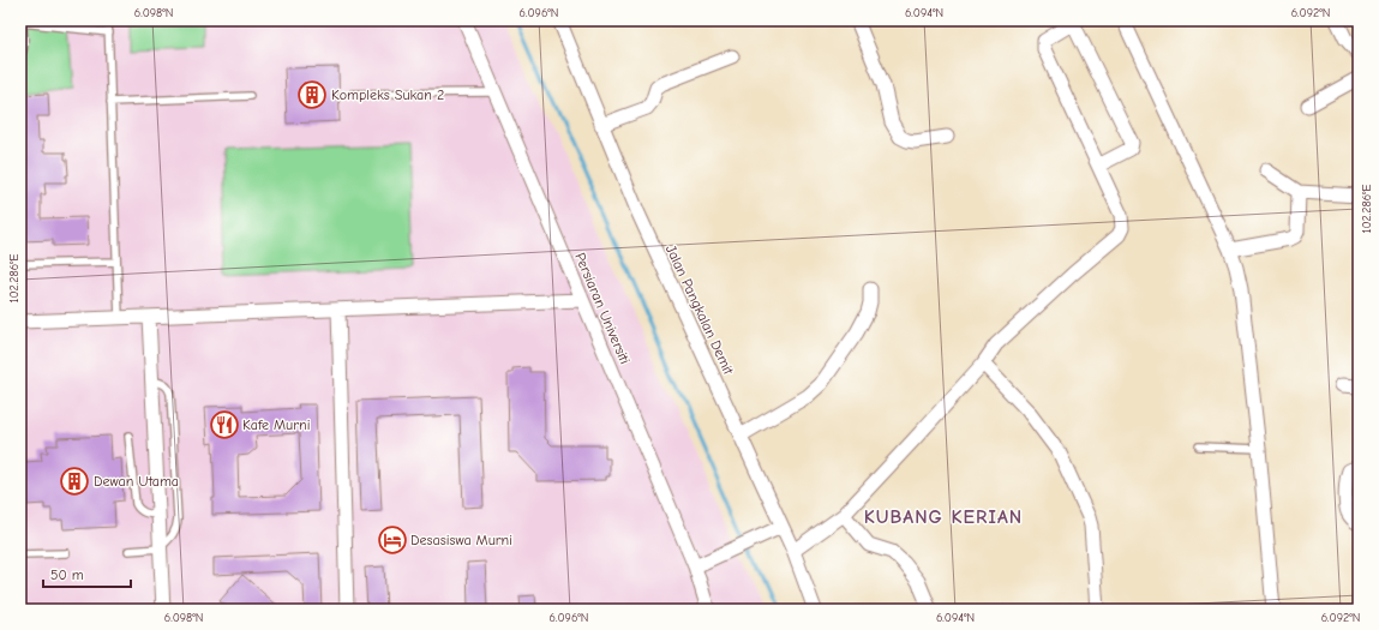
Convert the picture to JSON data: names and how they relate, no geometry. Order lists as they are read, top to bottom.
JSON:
{
  "streets": {
    "street": ["Persiaran Universiti", "Jalan Pangkalan Demit"]
  },
  "districts": ["KUBANG KERIAN"],
  "places": {
    "building": ["Kompleks Sukan 2", "Dewan Utama"],
    "restaurant": ["Kafe Murni"],
    "hotel": ["Desasiswa Murni"]
  },
  "scale_bar": "50 m",
  "coordinates": [
    "6.098°N",
    "6.096°N",
    "6.094°N",
    "6.092°N",
    "102.286°E"
  ]
}
